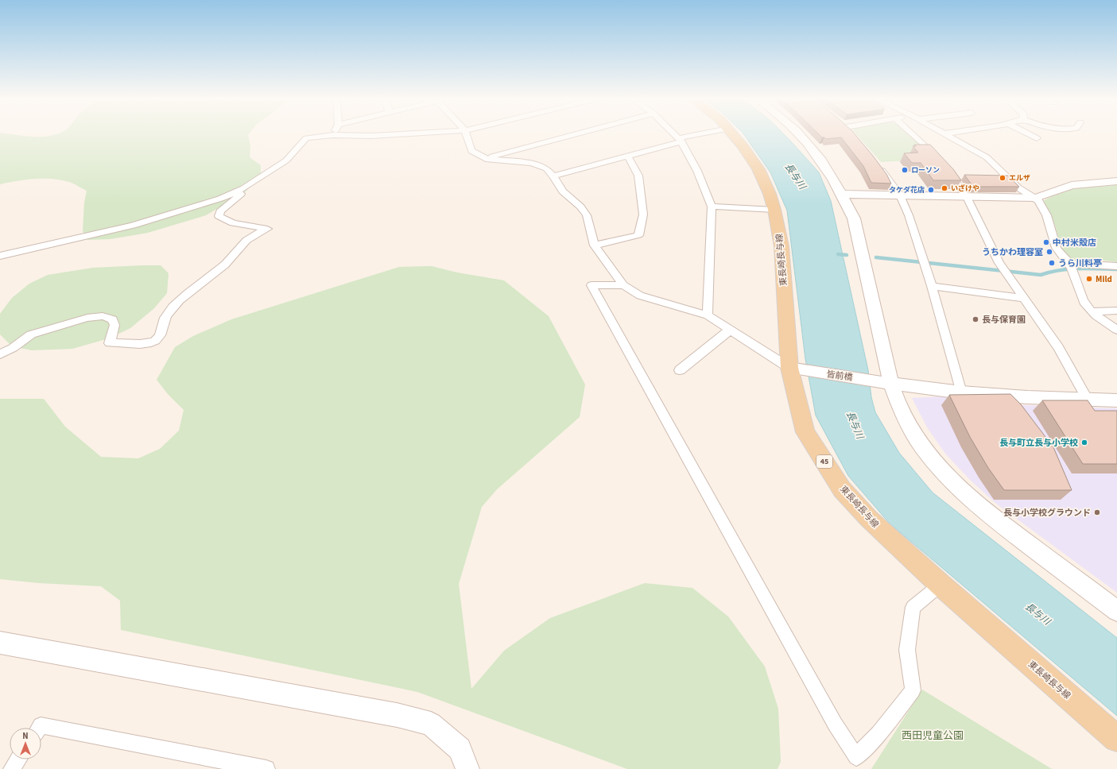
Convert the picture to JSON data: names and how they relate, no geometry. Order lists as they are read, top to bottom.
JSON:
{
  "streets": {
    "main road": ["東長崎長与線", "45"],
    "street": ["皆前橋"]
  },
  "crossings": [
    ["東長崎長与線", "皆前橋"]
  ],
  "water": ["長与川"],
  "parks": ["西田児童公園"],
  "places": [
    "ローソン",
    "エルザ",
    "いざけや",
    "タケダ花店",
    "中村米殻店",
    "うちかわ理容室",
    "うら川料亭",
    "Mild",
    "長与保育園",
    "長与町立長与小学校",
    "長与小学校グラウンド"
  ],
  "north": "top"
}
